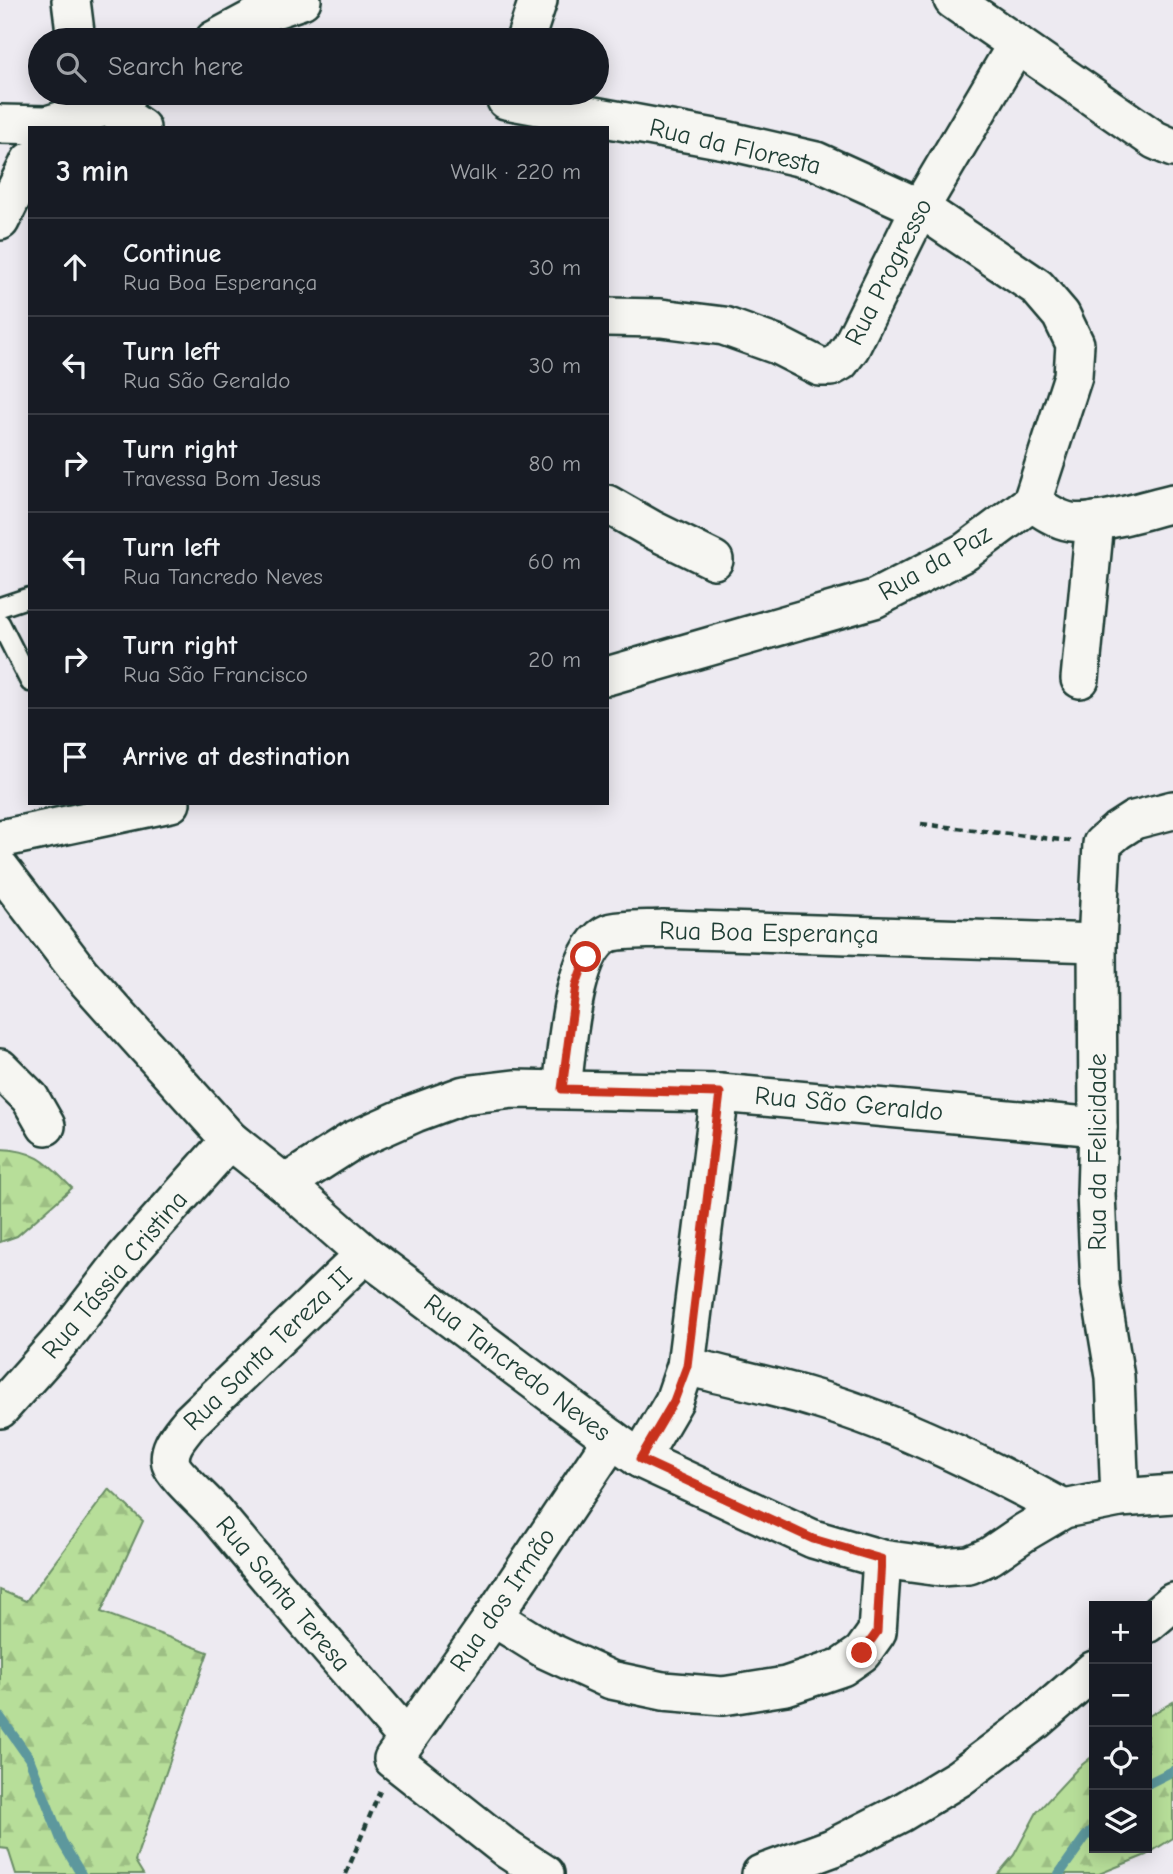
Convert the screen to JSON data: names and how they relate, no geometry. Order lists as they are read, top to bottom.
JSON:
{
  "streets": {
    "street": [
      "Rua da Floresta",
      "Rua Progresso",
      "Rua da Paz",
      "Rua Boa Esperança",
      "Rua São Geraldo",
      "Rua da Felicidade",
      "Rua Tássia Cristina",
      "Rua Santa Tereza II",
      "Rua Tancredo Neves",
      "Rua Santa Teresa",
      "Rua dos Irmão"
    ]
  },
  "crossings": [
    ["Rua da Floresta", "Rua Progresso"],
    ["Rua da Floresta", "Rua da Paz"],
    ["Rua Boa Esperança", "Rua São Geraldo"],
    ["Rua Boa Esperança", "Rua da Felicidade"],
    ["Rua São Geraldo", "Rua da Felicidade"],
    ["Rua São Geraldo", "Rua Tancredo Neves"],
    ["Rua São Geraldo", "Rua dos Irmão"],
    ["Rua da Felicidade", "Rua Tancredo Neves"],
    ["Rua Tássia Cristina", "Rua Tancredo Neves"],
    ["Rua Santa Tereza II", "Rua Tancredo Neves"],
    ["Rua Santa Tereza II", "Rua Santa Teresa"],
    ["Rua Tancredo Neves", "Rua dos Irmão"],
    ["Rua Santa Teresa", "Rua dos Irmão"]
  ],
  "page": {
    "search": "Search here",
    "heading": ["3 min", "Walk · 220 m"],
    "list": [
      ["Continue", "Rua Boa Esperança", "30 m"],
      ["Turn left", "Rua São Geraldo", "30 m"],
      ["Turn right", "Travessa Bom Jesus", "80 m"],
      ["Turn left", "Rua Tancredo Neves", "60 m"],
      ["Turn right", "Rua São Francisco", "20 m"],
      "Arrive at destination"
    ],
    "map_buttons": ["+", "−"]
  }
}
